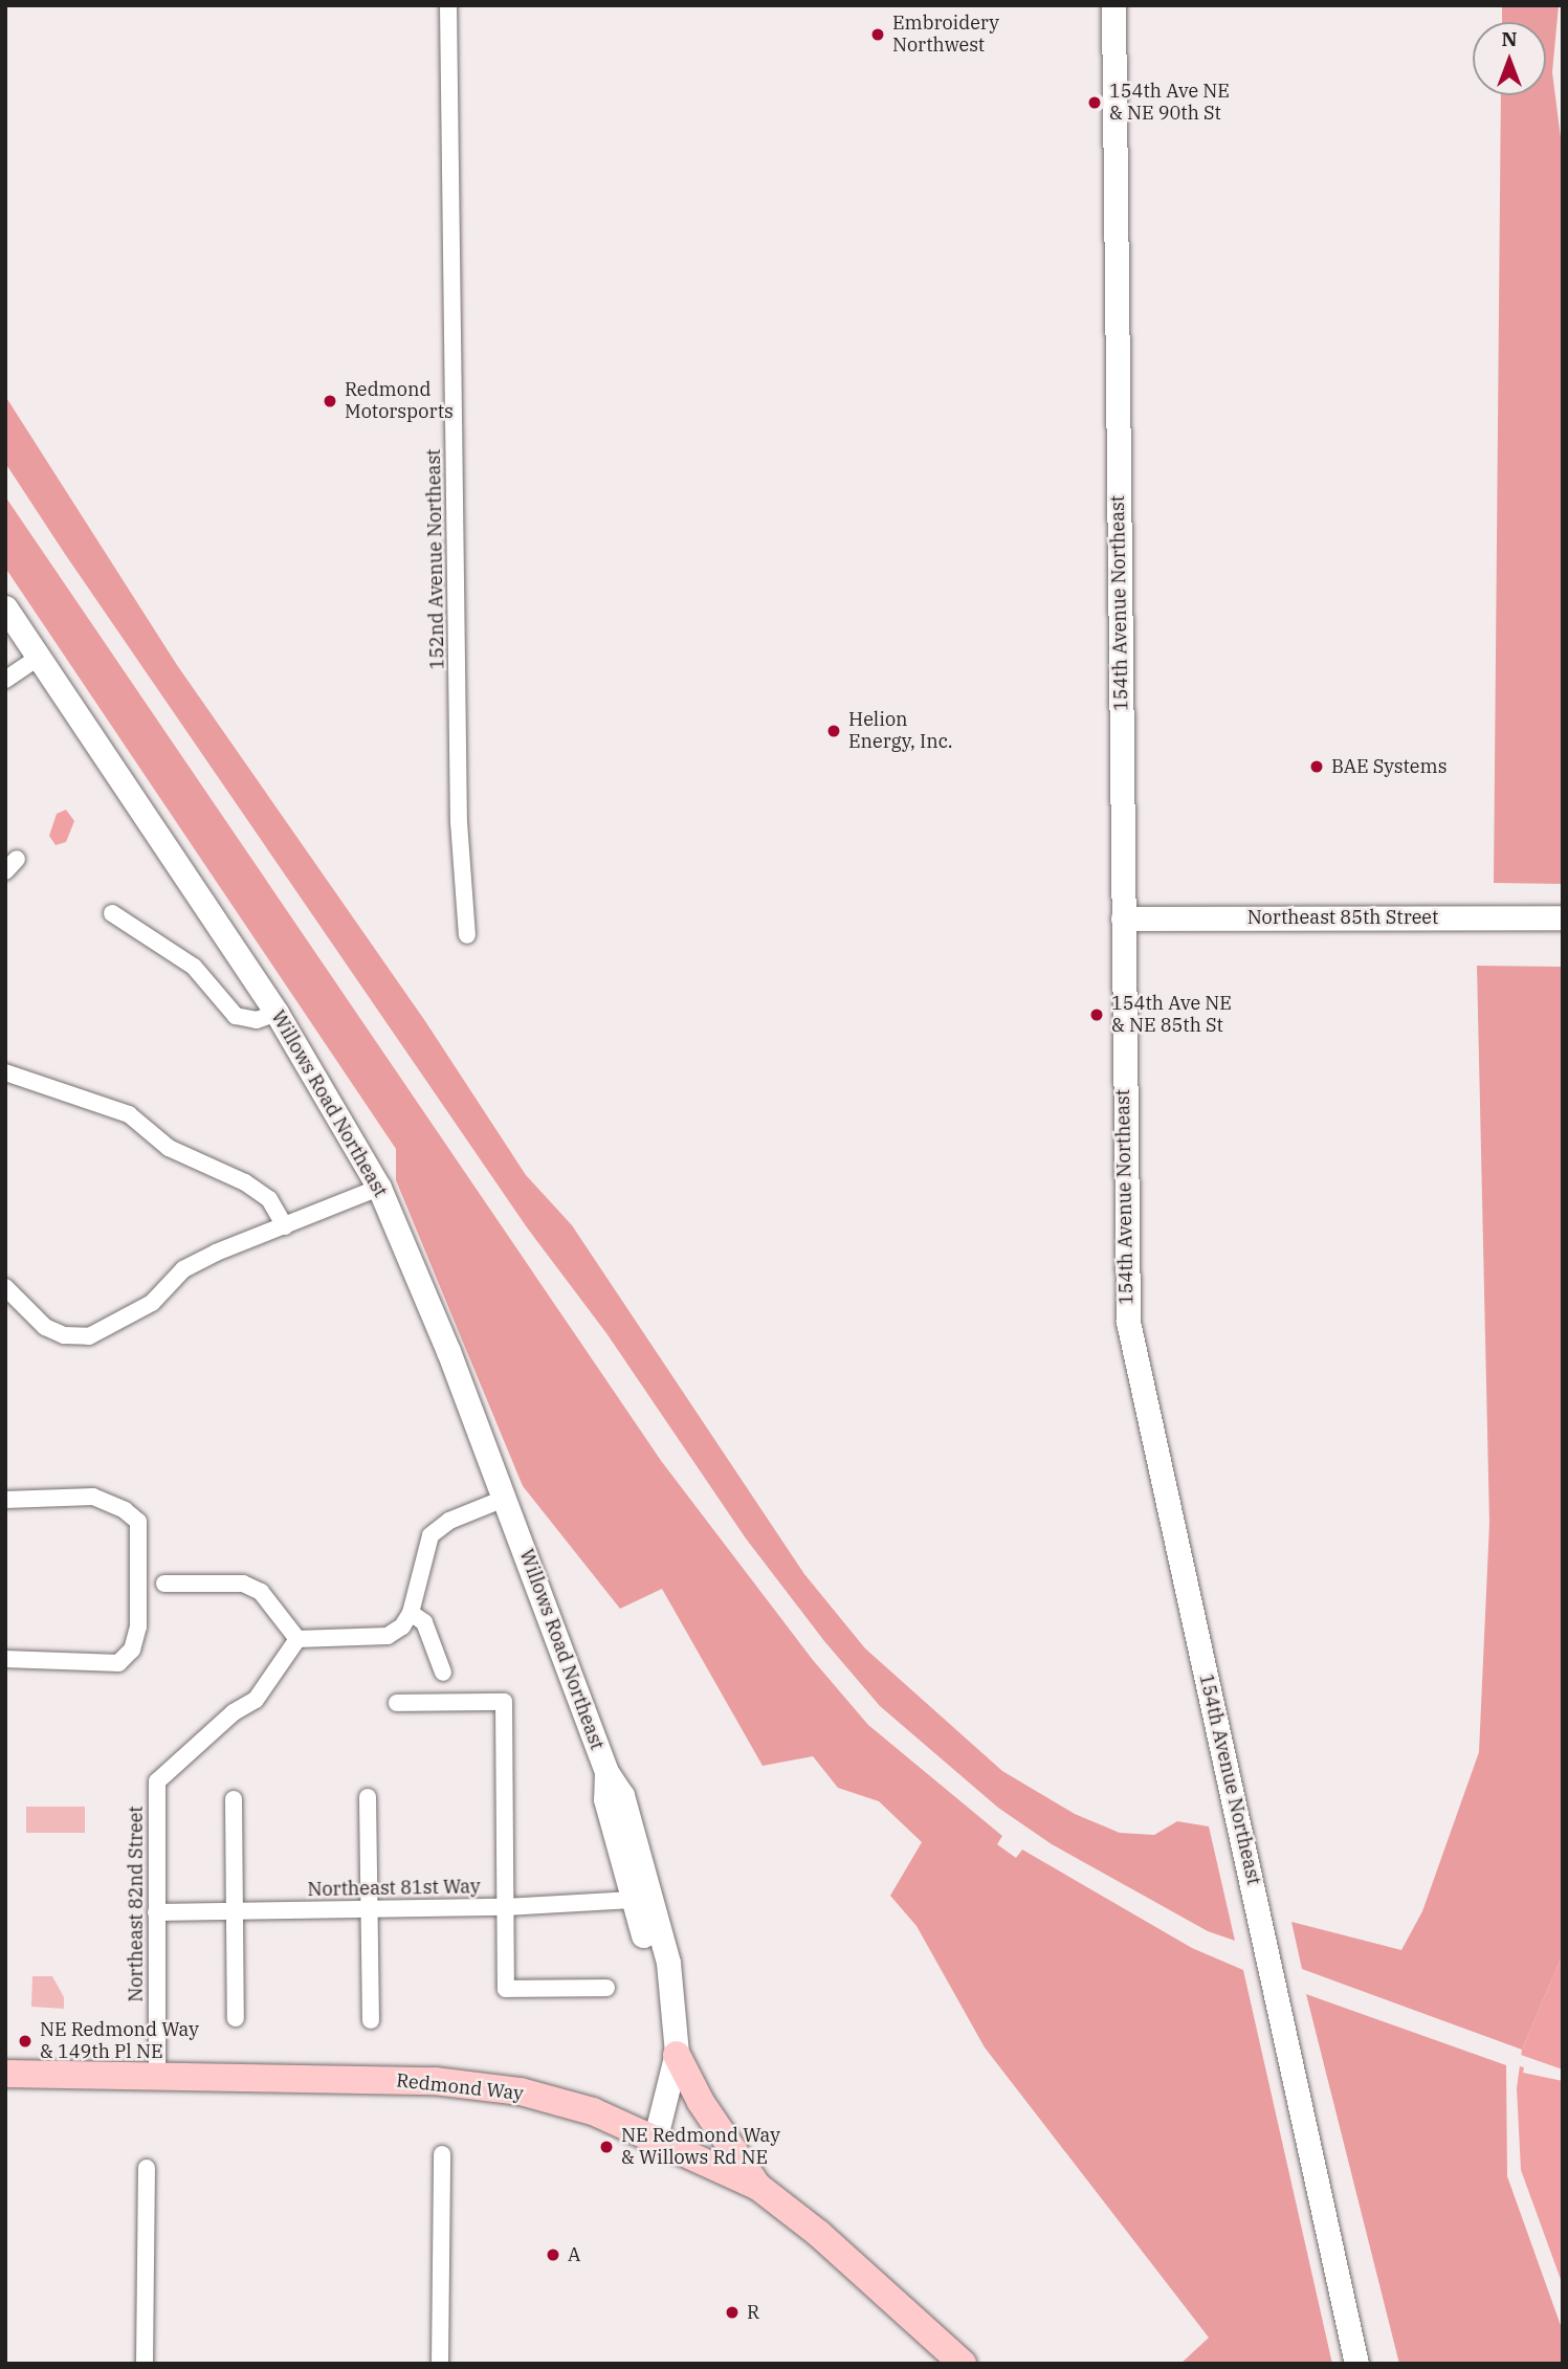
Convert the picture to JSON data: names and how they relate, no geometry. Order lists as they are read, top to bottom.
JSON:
{
  "streets": {
    "main road": ["Redmond Way"],
    "street": [
      "152nd Avenue Northeast",
      "154th Avenue Northeast",
      "Northeast 85th Street",
      "Willows Road Northeast",
      "Northeast 81st Way",
      "Northeast 82nd Street"
    ]
  },
  "crossings": [
    ["154th Avenue Northeast", "Northeast 85th Street"],
    ["Willows Road Northeast", "Northeast 81st Way"],
    ["Willows Road Northeast", "Redmond Way"],
    ["Northeast 81st Way", "Northeast 82nd Street"],
    ["Northeast 82nd Street", "Redmond Way"]
  ],
  "places": [
    "Embroidery Northwest",
    "154th Ave NE & NE 90th St",
    "Redmond Motorsports",
    "Helion Energy, Inc.",
    "BAE Systems",
    "154th Ave NE & NE 85th St",
    "NE Redmond Way & 149th Pl NE",
    "NE Redmond Way & Willows Rd NE",
    "A",
    "R"
  ],
  "north": "top"
}
